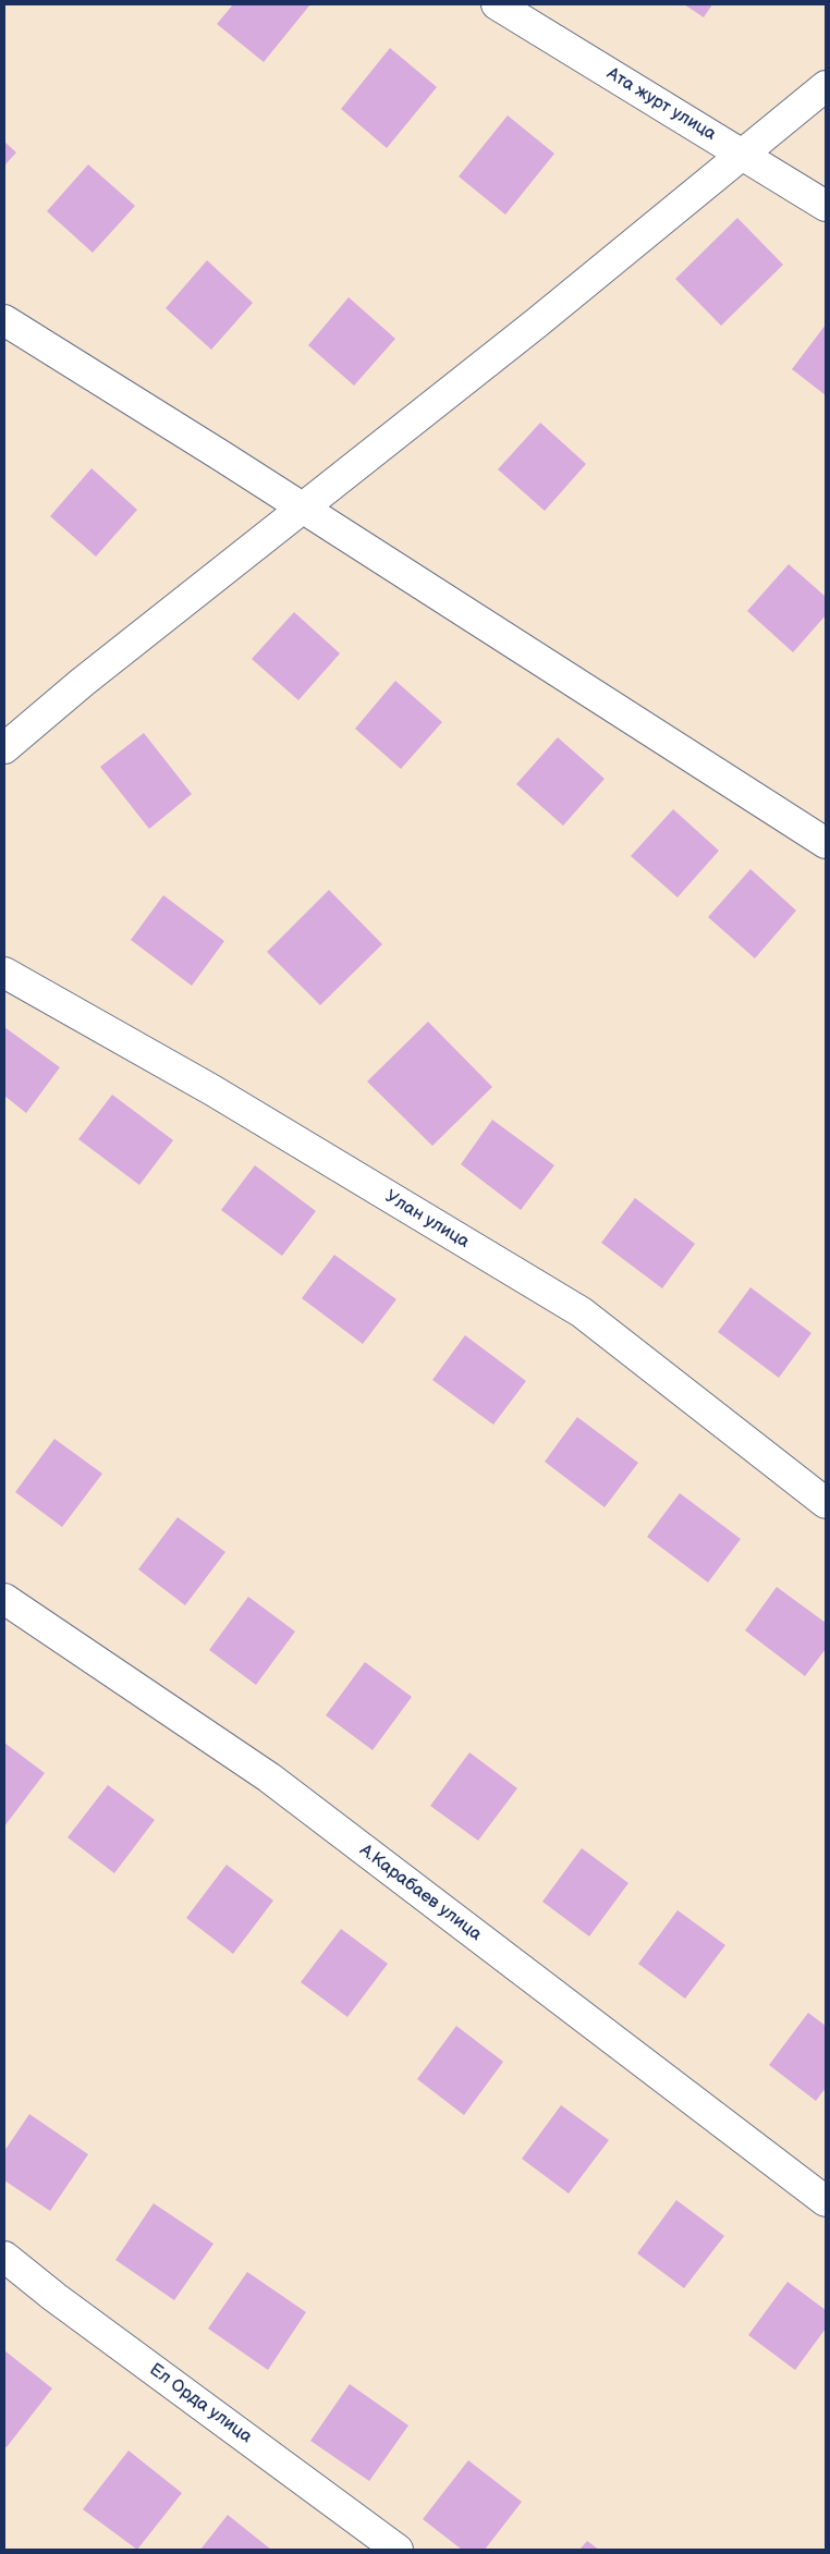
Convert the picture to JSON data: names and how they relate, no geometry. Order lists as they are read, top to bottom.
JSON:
{
  "streets": {
    "street": [
      "Ата журт улица",
      "Улан улица",
      "А.Карабаев улица",
      "Ел Орда улица"
    ]
  }
}
